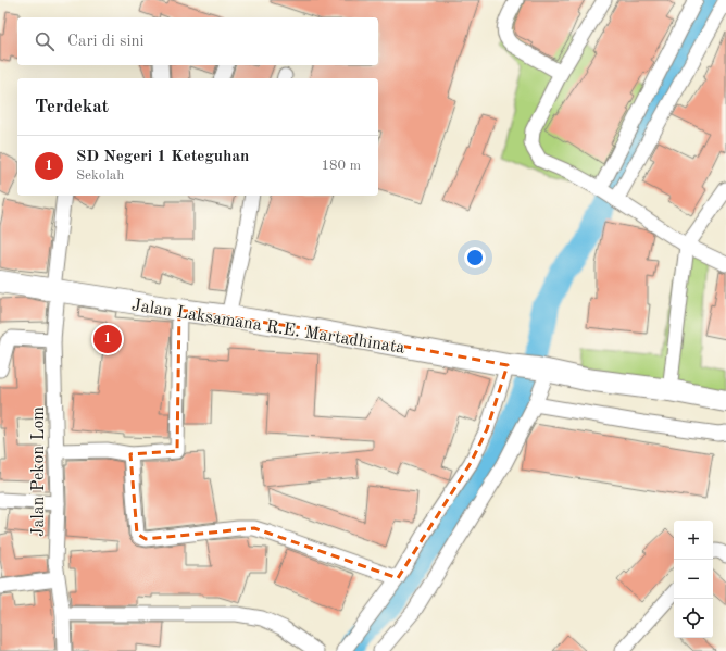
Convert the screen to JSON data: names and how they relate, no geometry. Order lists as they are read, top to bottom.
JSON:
{
  "streets": {
    "main road": ["Jalan Laksamana R.E. Martadhinata"],
    "street": ["Jalan Pekon Lom"]
  },
  "crossings": [
    ["Jalan Laksamana R.E. Martadhinata", "Jalan Pekon Lom"]
  ],
  "page": {
    "search": "Cari di sini",
    "heading": "Terdekat",
    "list": [
      {
        "mark": "1",
        "name": "SD Negeri 1 Keteguhan",
        "note": "Sekolah",
        "value": "180 m"
      }
    ],
    "pins": "1",
    "map_buttons": ["+", "−"]
  }
}
